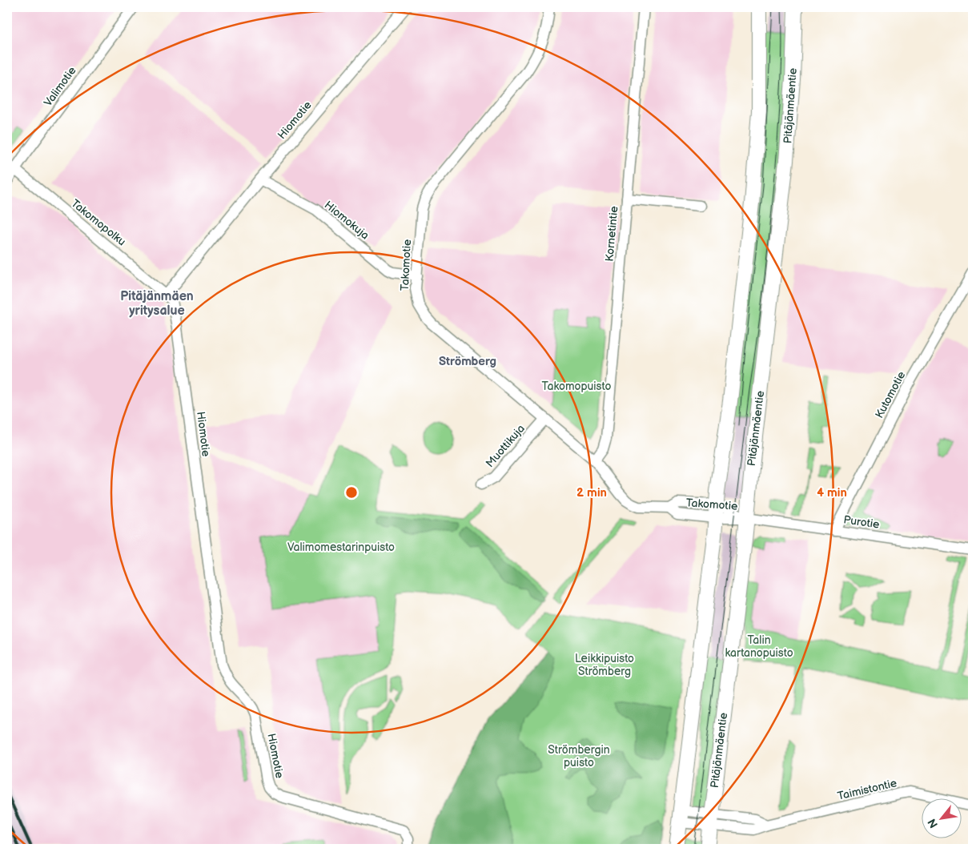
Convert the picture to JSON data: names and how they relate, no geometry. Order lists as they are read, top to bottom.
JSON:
{
  "streets": {
    "main road": ["Pitäjänmäentie"],
    "street": [
      "Valimotie",
      "Hiomotie",
      "Hiomokuja",
      "Takomopolku",
      "Kornetintie",
      "Takomotie",
      "Kutomotie",
      "Muottikuja",
      "Purotie",
      "Taimistontie"
    ]
  },
  "crossings": [
    ["Valimotie", "Takomopolku"],
    ["Pitäjänmäentie", "Takomotie"],
    ["Pitäjänmäentie", "Purotie"],
    ["Pitäjänmäentie", "Taimistontie"],
    ["Hiomotie", "Hiomokuja"],
    ["Hiomotie", "Takomopolku"],
    ["Hiomokuja", "Takomotie"],
    ["Kornetintie", "Takomotie"],
    ["Takomotie", "Muottikuja"],
    ["Takomotie", "Purotie"],
    ["Kutomotie", "Purotie"]
  ],
  "districts": ["Pitäjänmäen yritysalue", "Strömberg"],
  "parks": [
    "Takomopuisto",
    "Valimomestarinpuisto",
    "Talin kartanopuisto",
    "Leikkipuisto Strömberg",
    "Strömbergin puisto"
  ],
  "north": "bottom left",
  "rings": ["2 min", "4 min"]
}
